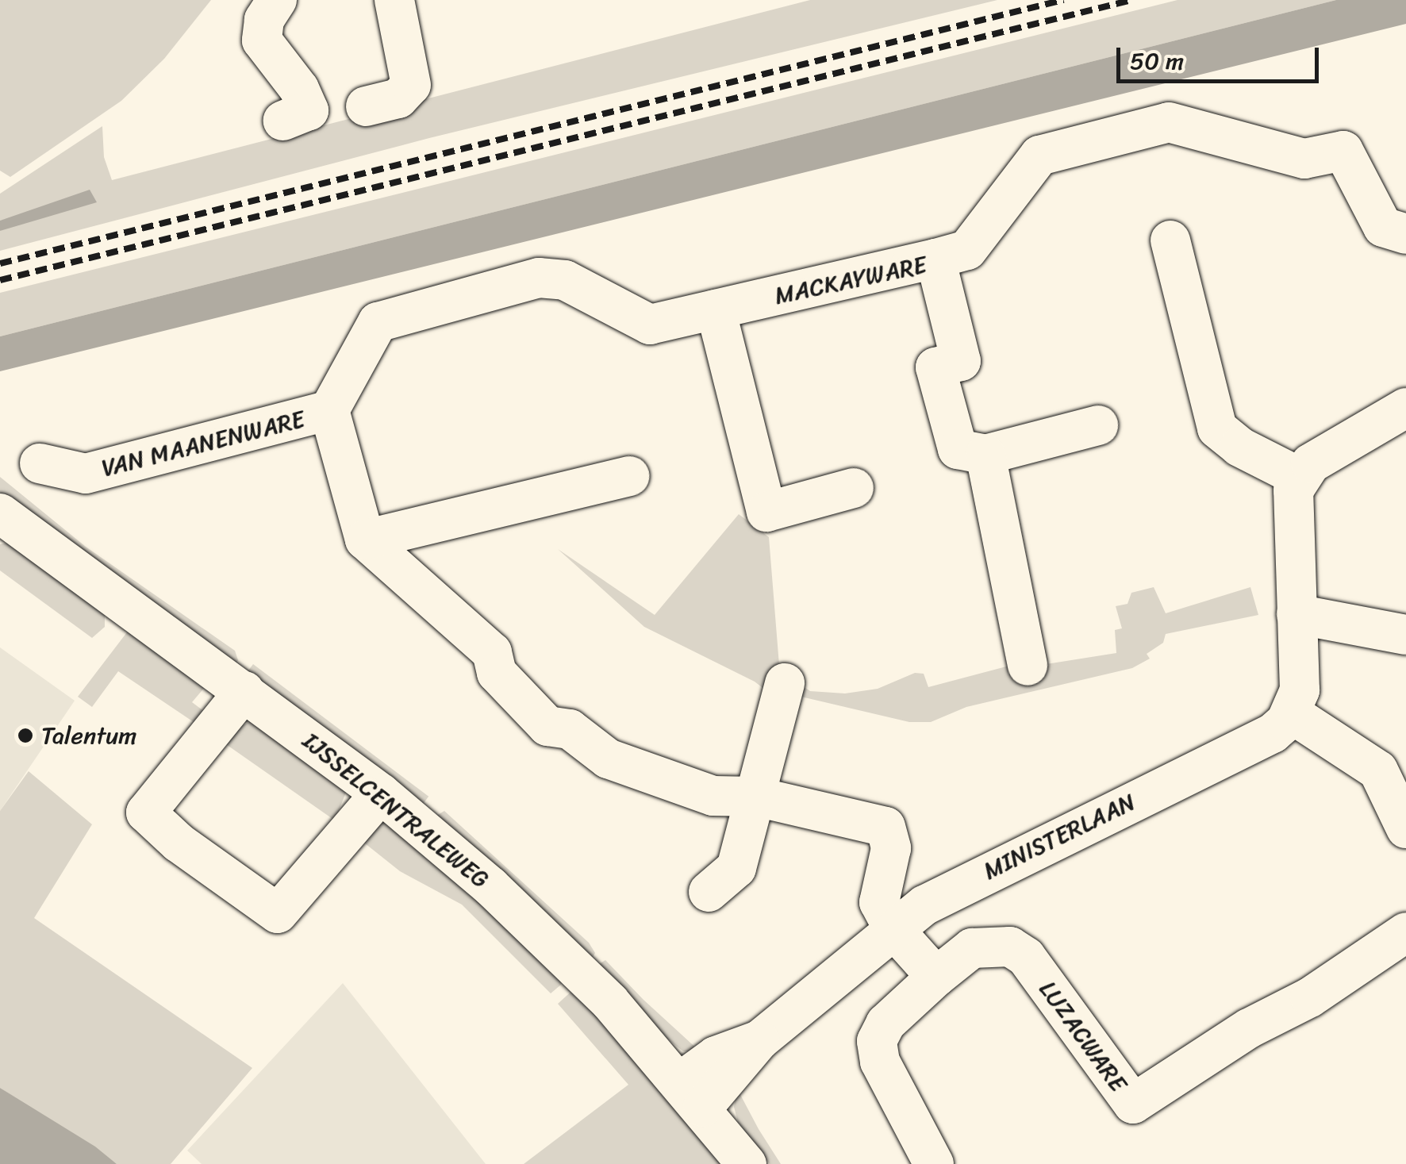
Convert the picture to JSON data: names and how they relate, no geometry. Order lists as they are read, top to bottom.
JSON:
{
  "streets": {
    "street": [
      "MACKAYWARE",
      "VAN MAANENWARE",
      "IJSSELCENTRALEWEG",
      "MINISTERLAAN",
      "LUZACWARE"
    ]
  },
  "crossings": [
    ["MACKAYWARE", "VAN MAANENWARE"],
    ["IJSSELCENTRALEWEG", "MINISTERLAAN"]
  ],
  "places": ["Talentum"],
  "scale_bar": "50 m"
}
